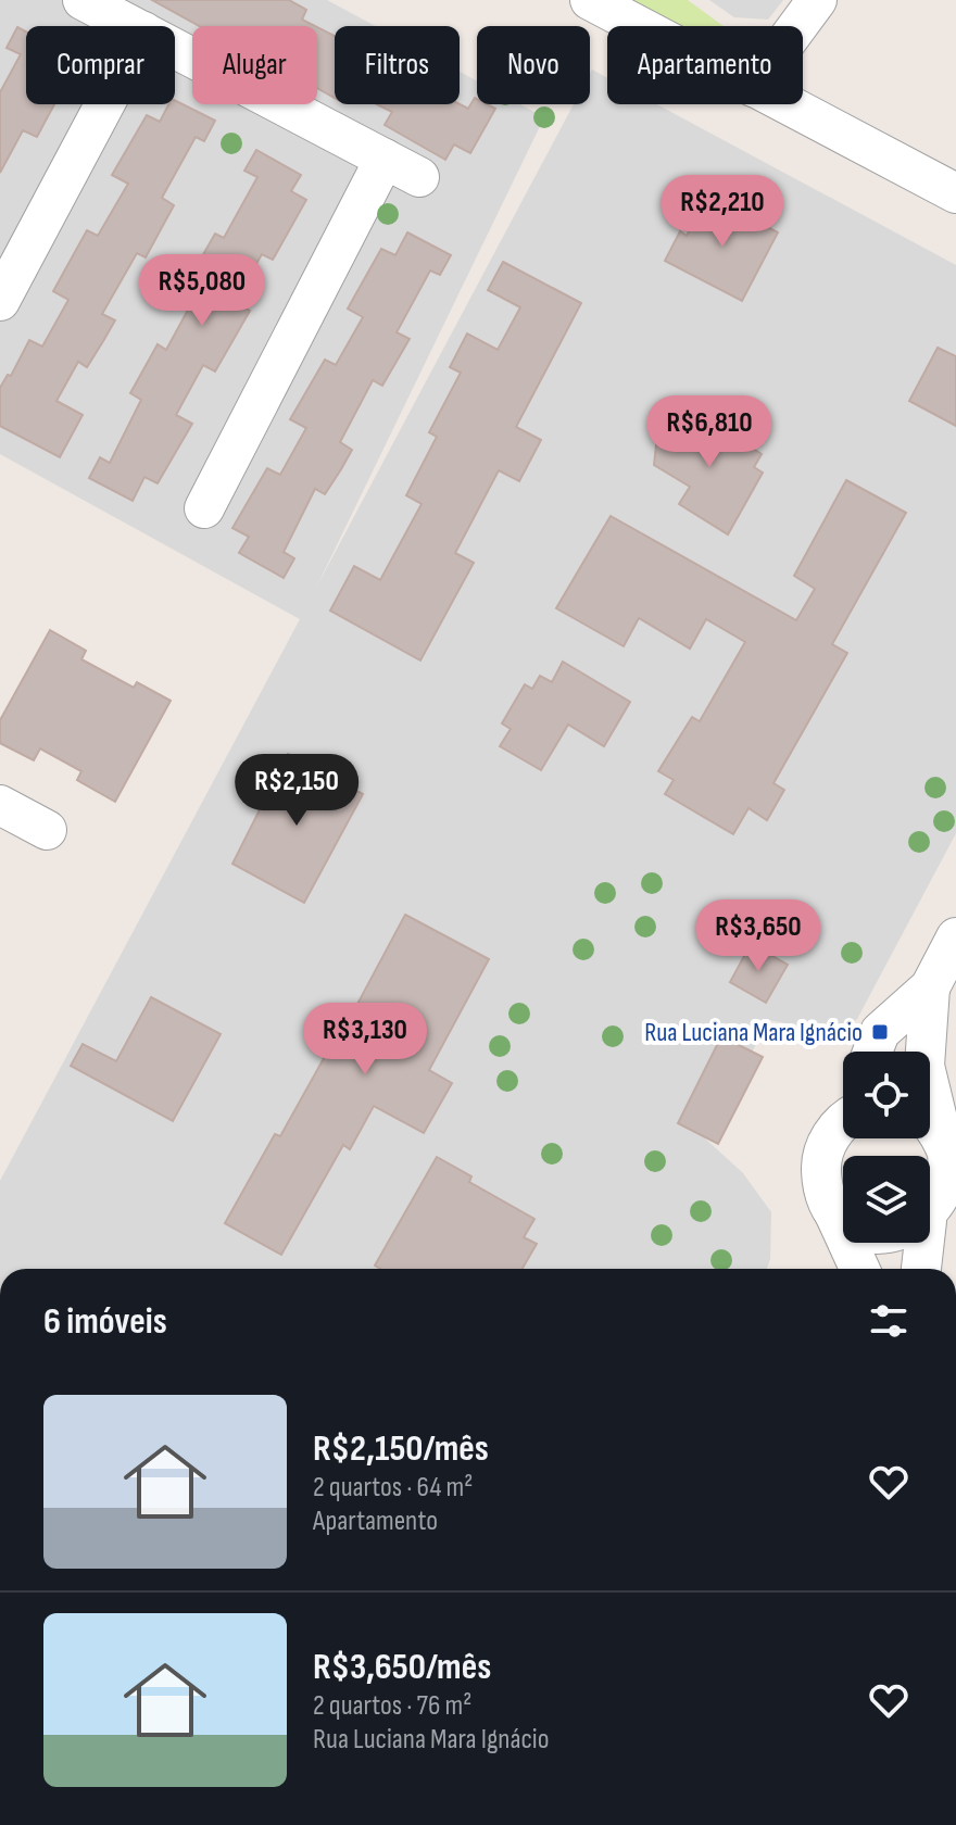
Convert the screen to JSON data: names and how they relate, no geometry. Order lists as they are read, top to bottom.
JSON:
{
  "places": {
    "transit": ["Rua Luciana Mara Ignácio"]
  },
  "page": {
    "chip": [
      "Comprar",
      "Alugar",
      "Filtros",
      "Novo",
      "Apartamento"
    ],
    "price": [
      "R$2,210",
      "R$5,080",
      "R$6,810",
      "R$2,150",
      "R$3,650",
      "R$3,130"
    ],
    "heading": "6 imóveis",
    "list": [
      {
        "name": "R$2,150/mês",
        "note": "2 quartos · 64 m² · Apartamento"
      },
      {
        "name": "R$3,650/mês",
        "note": "2 quartos · 76 m² · Rua Luciana Mara Ignácio"
      }
    ]
  }
}
